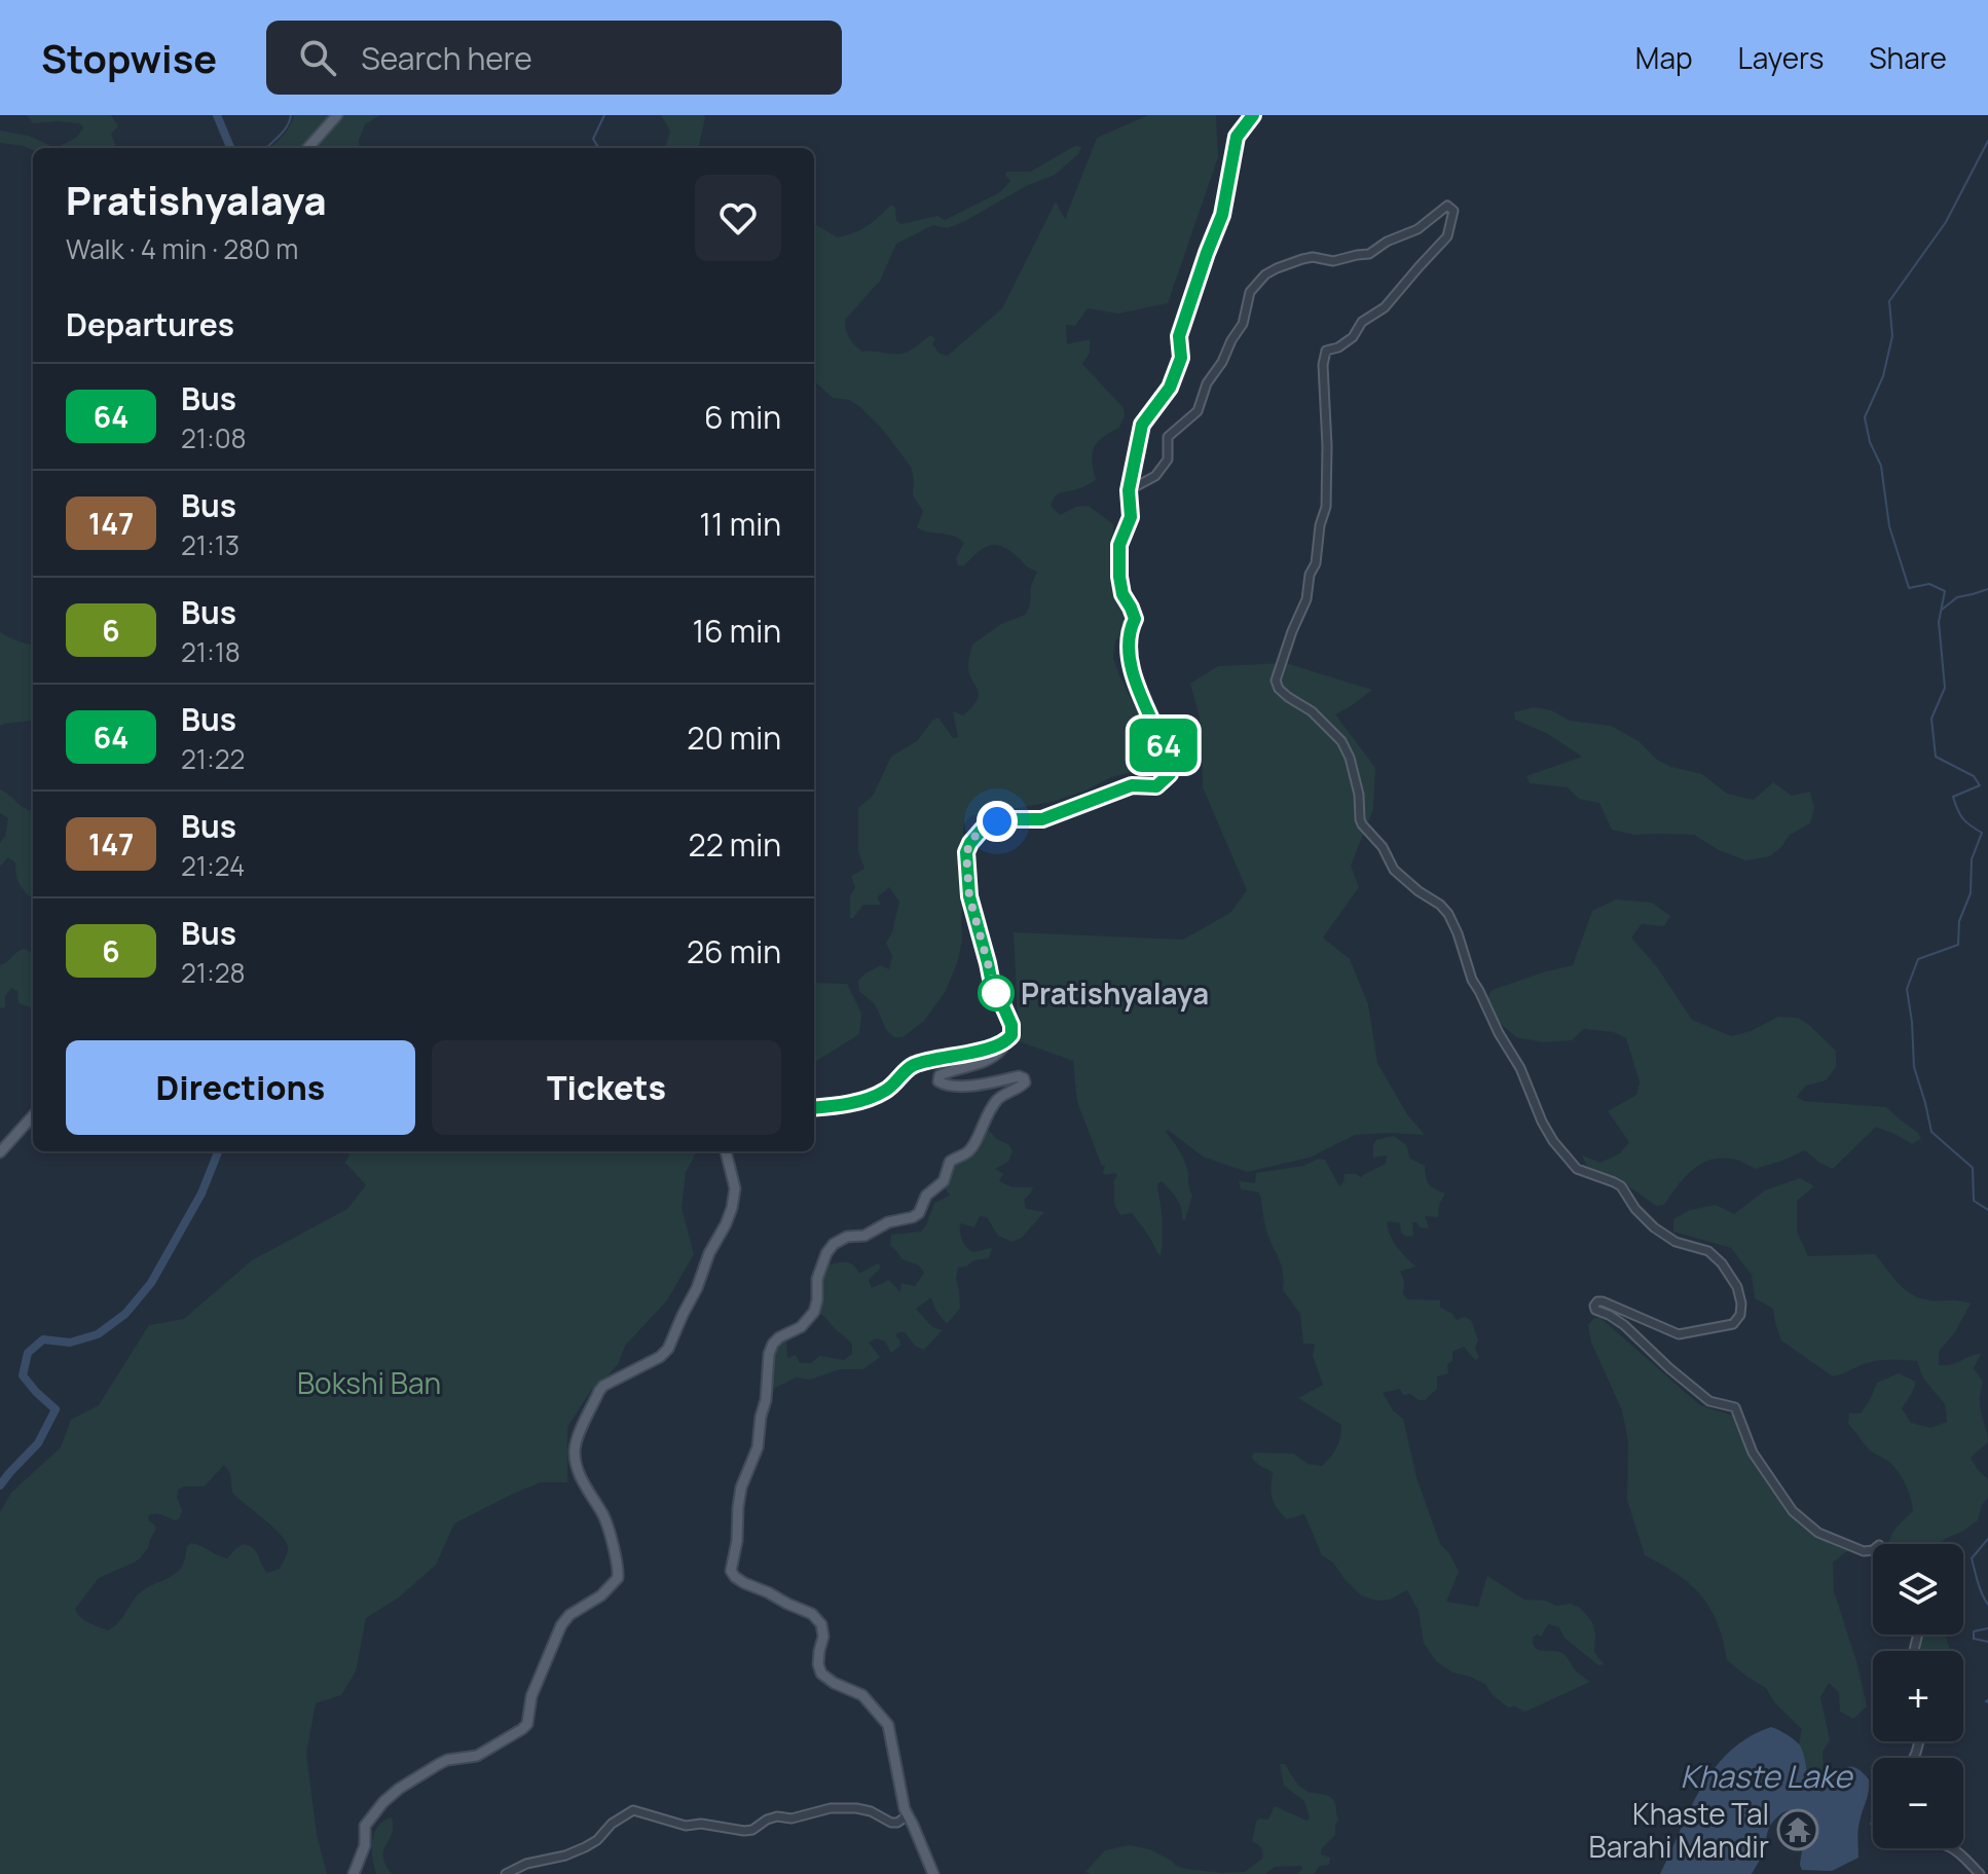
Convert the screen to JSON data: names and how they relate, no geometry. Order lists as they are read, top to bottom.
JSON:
{
  "water": ["Khaste Lake"],
  "parks": ["Bokshi Ban"],
  "places": {
    "other": ["Pratishyalaya"],
    "temple": ["Khaste Tal Barahi Mandir"]
  },
  "lines": ["bus line 64"],
  "page": {
    "header": "Stopwise",
    "search": "Search here",
    "nav": ["Map", "Layers", "Share"],
    "on_map": "64",
    "heading": [
      ["Pratishyalaya", "Walk · 4 min · 280 m"],
      "Departures"
    ],
    "list": [
      {
        "mark": "64",
        "name": "Bus",
        "note": "21:08",
        "value": "6 min"
      },
      {
        "mark": "147",
        "name": "Bus",
        "note": "21:13",
        "value": "11 min"
      },
      {
        "mark": "6",
        "name": "Bus",
        "note": "21:18",
        "value": "16 min"
      },
      {
        "mark": "64",
        "name": "Bus",
        "note": "21:22",
        "value": "20 min"
      },
      {
        "mark": "147",
        "name": "Bus",
        "note": "21:24",
        "value": "22 min"
      },
      {
        "mark": "6",
        "name": "Bus",
        "note": "21:28",
        "value": "26 min"
      }
    ],
    "buttons": ["Directions", "Tickets"],
    "map_buttons": ["+", "−"]
  }
}
